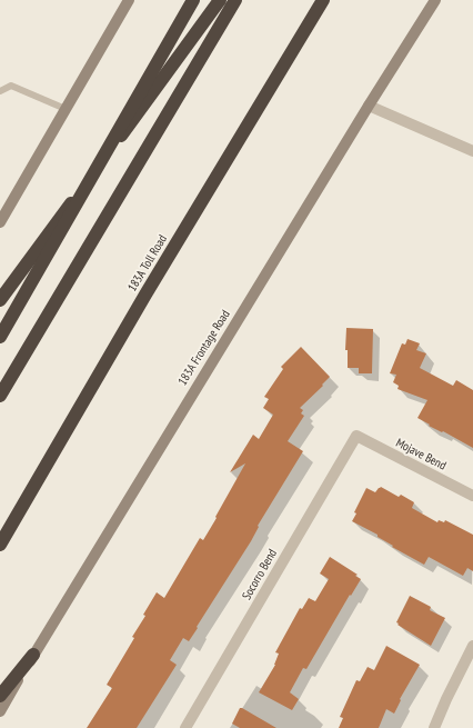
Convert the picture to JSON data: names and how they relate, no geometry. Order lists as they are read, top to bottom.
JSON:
{
  "streets": {
    "highway": ["183A Toll Road"],
    "main road": ["183A Frontage Road"],
    "street": ["Mojave Bend", "Socorro Bend"]
  },
  "crossings": [
    ["Mojave Bend", "Socorro Bend"]
  ]
}
